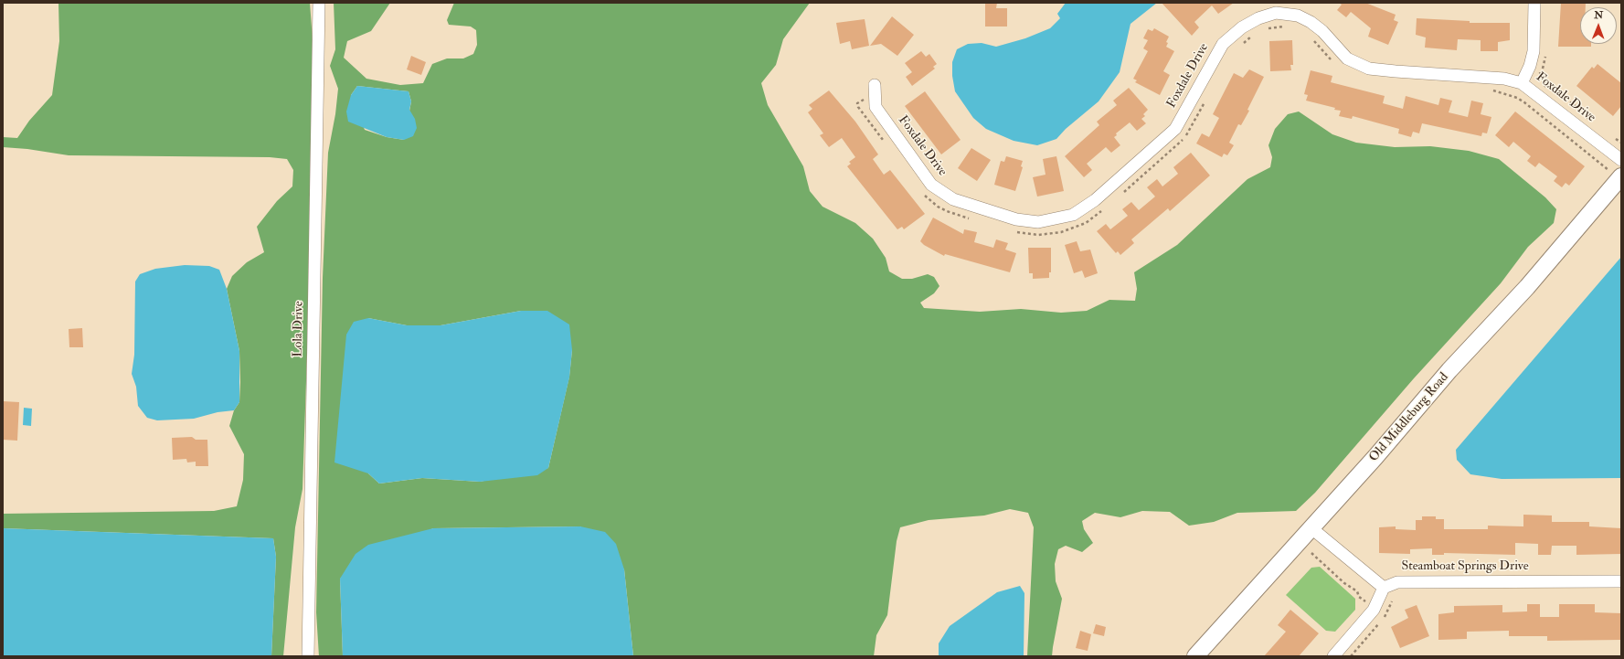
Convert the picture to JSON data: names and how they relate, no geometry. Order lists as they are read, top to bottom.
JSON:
{
  "streets": {
    "main road": ["Old Middleburg Road"],
    "street": ["Foxdale Drive", "Lola Drive", "Steamboat Springs Drive"]
  },
  "north": "top"
}
